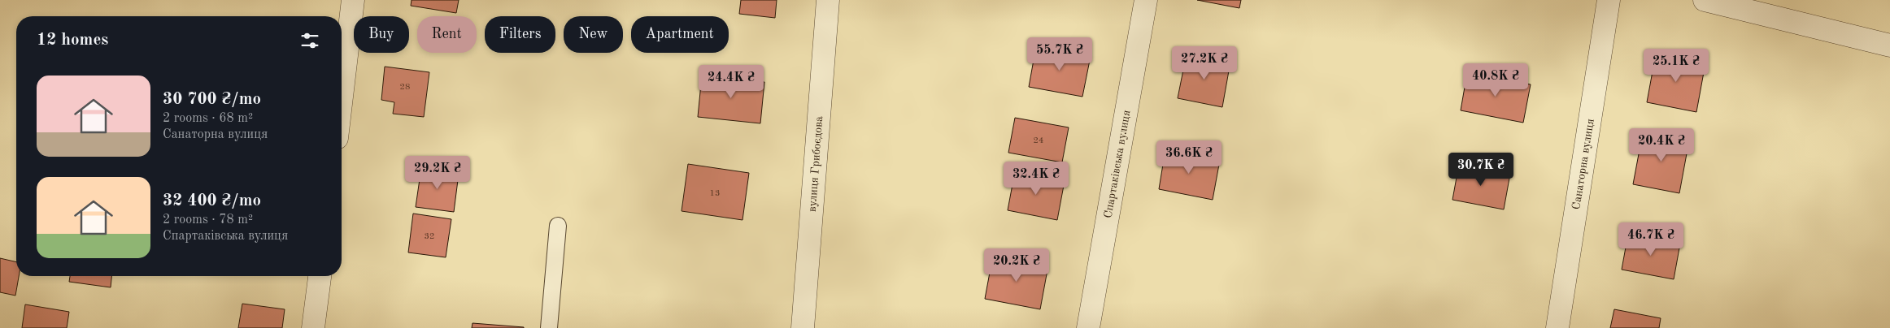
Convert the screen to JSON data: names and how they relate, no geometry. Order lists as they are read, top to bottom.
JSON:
{
  "streets": {
    "street": ["вулиця Грибоєдова", "Спартаківська вулиця", "Санаторна вулиця"]
  },
  "house_numbers": [
    "28",
    "24",
    "13",
    "32"
  ],
  "page": {
    "chip": [
      "Buy",
      "Rent",
      "Filters",
      "New",
      "Apartment"
    ],
    "heading": "12 homes",
    "price": [
      "55.7K ₴",
      "27.2K ₴",
      "25.1K ₴",
      "40.8K ₴",
      "24.4K ₴",
      "20.4K ₴",
      "36.6K ₴",
      "30.7K ₴",
      "29.2K ₴",
      "32.4K ₴",
      "46.7K ₴",
      "20.2K ₴"
    ],
    "list": [
      {
        "name": "30 700 ₴/mo",
        "note": "2 rooms · 68 m² · Санаторна вулиця"
      },
      {
        "name": "32 400 ₴/mo",
        "note": "2 rooms · 78 m² · Спартаківська вулиця"
      }
    ]
  }
}
